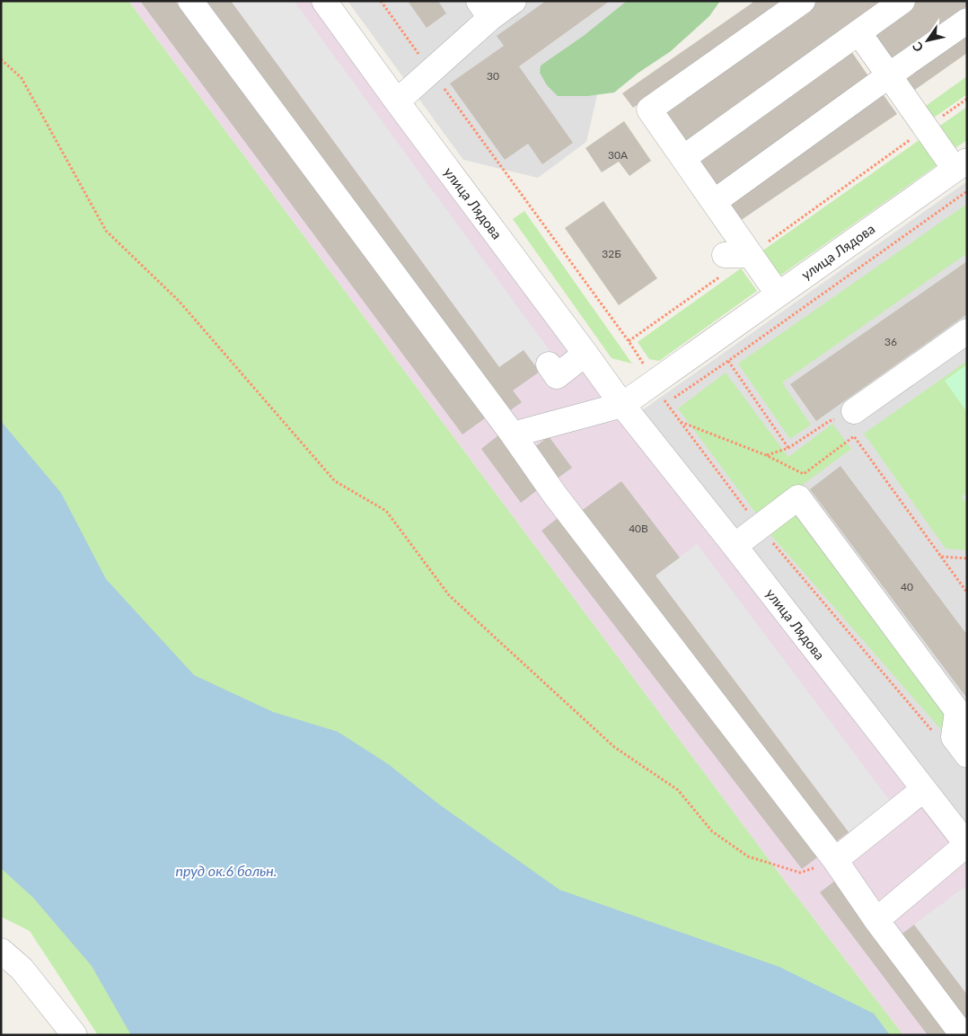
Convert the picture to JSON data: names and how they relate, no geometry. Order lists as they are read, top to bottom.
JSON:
{
  "streets": {
    "street": ["улица Лядова"]
  },
  "water": ["пруд ок.6 больн."],
  "house_numbers": [
    "30",
    "30А",
    "32Б",
    "36",
    "40В",
    "40"
  ],
  "north": "bottom left"
}
